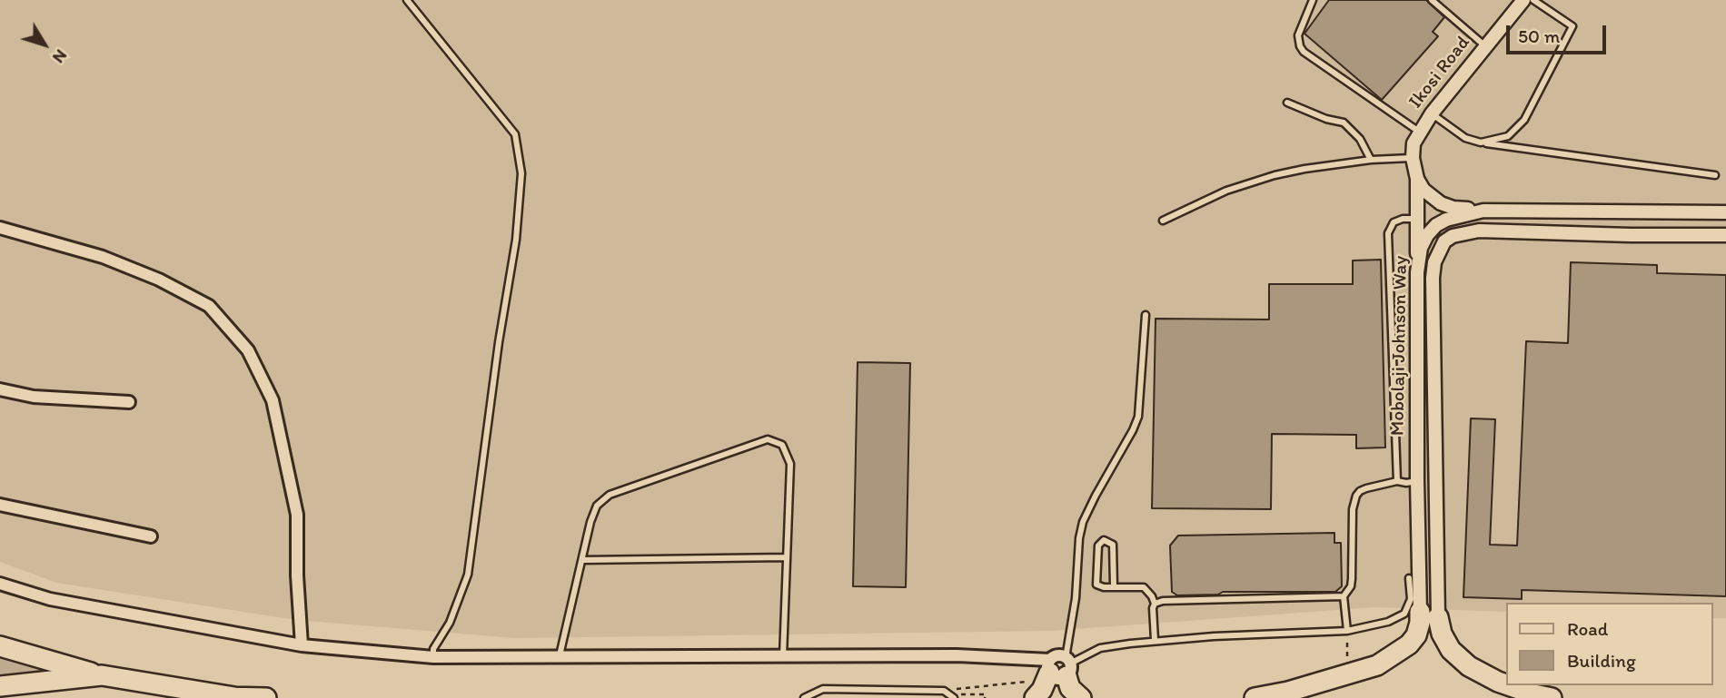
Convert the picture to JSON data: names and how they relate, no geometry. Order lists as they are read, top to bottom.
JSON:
{
  "streets": {
    "street": ["Ikosi Road", "Mobolaji Johnson Way"]
  },
  "crossings": [
    ["Ikosi Road", "Mobolaji Johnson Way"]
  ],
  "legend": ["Road", "Building"],
  "scale_bar": "50 m",
  "north": "bottom right"
}
